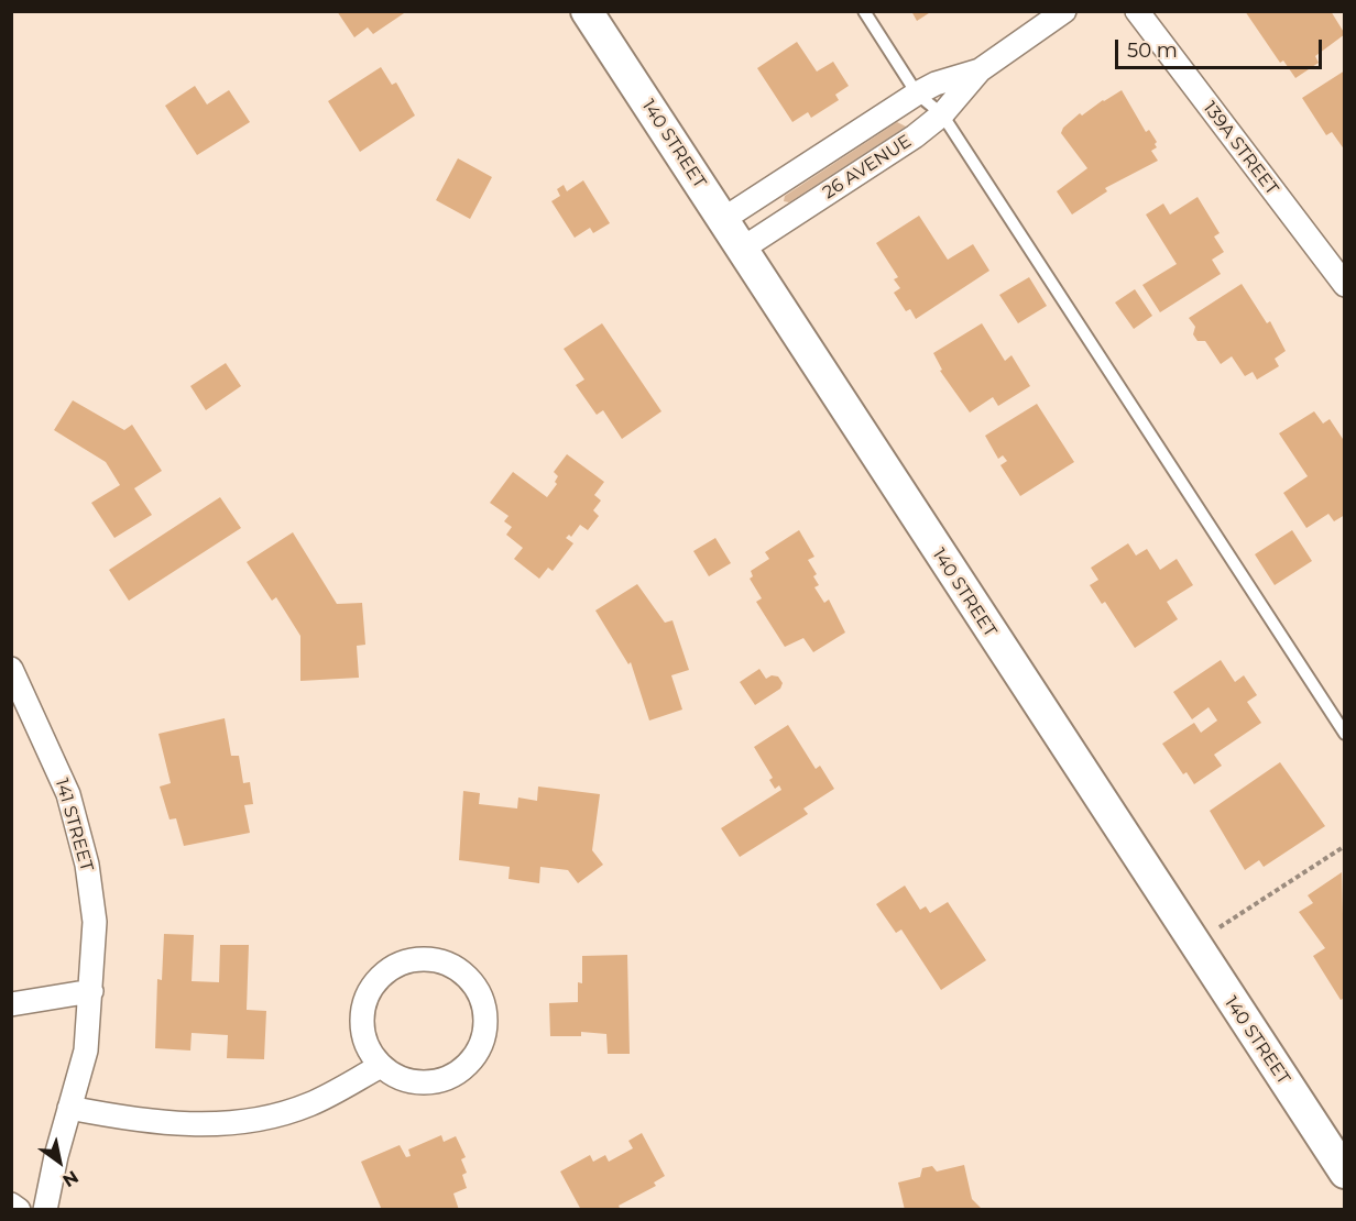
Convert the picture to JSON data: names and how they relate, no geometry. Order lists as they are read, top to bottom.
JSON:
{
  "streets": {
    "main road": ["140 STREET"],
    "street": ["139A STREET", "26 AVENUE", "141 STREET"]
  },
  "crossings": [
    ["140 STREET", "26 AVENUE"]
  ],
  "scale_bar": "50 m",
  "north": "bottom right"
}
